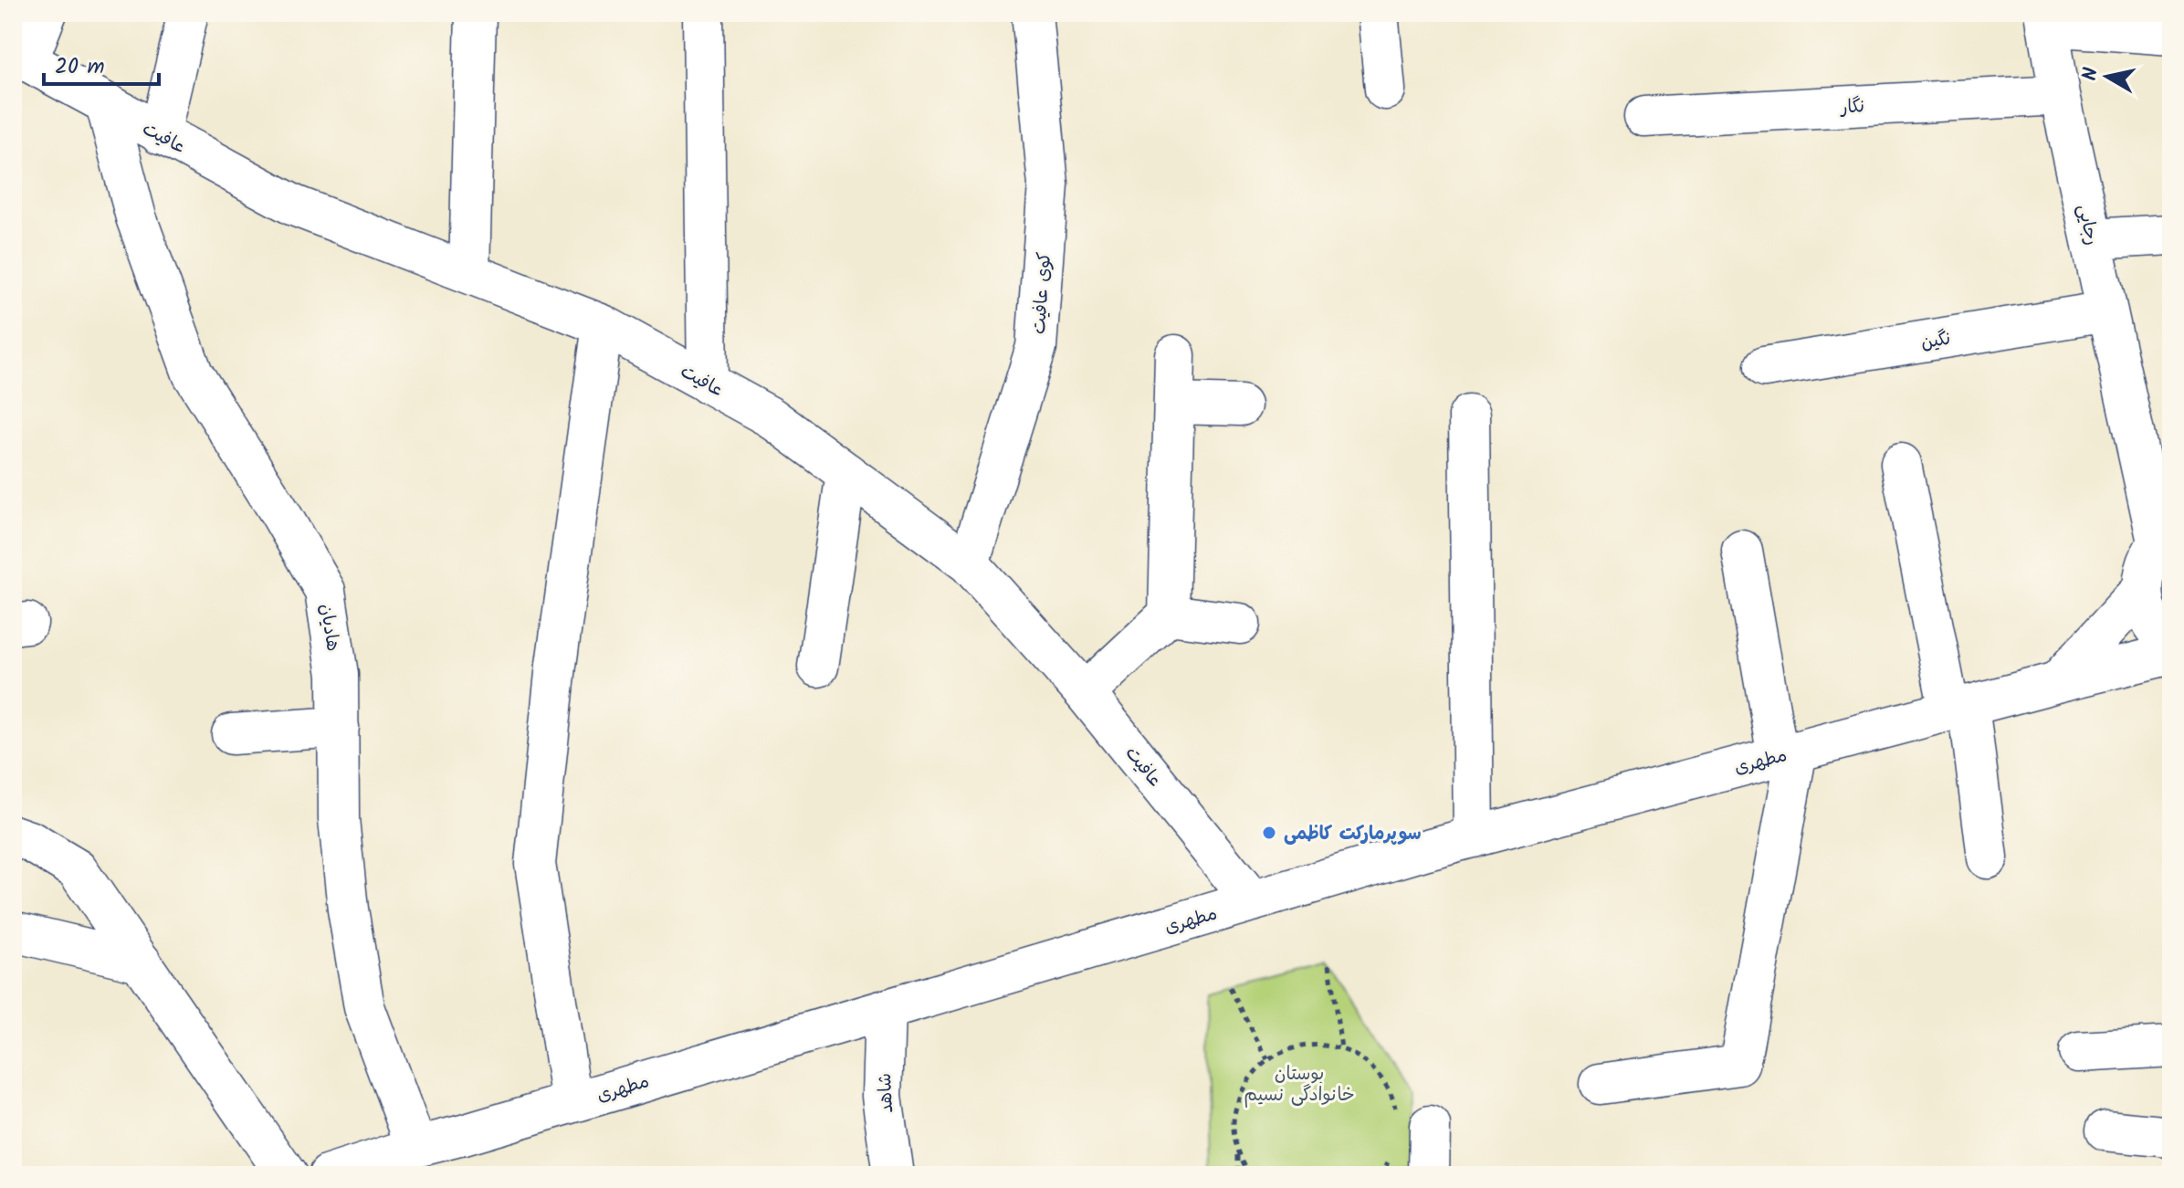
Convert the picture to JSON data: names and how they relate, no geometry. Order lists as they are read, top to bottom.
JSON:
{
  "streets": {
    "street": [
      "نگار",
      "عافیت",
      "رجایی",
      "کوی عافیت",
      "نگین",
      "هادیان",
      "مطهری",
      "شاهد"
    ]
  },
  "crossings": [
    ["نگار", "رجایی"],
    ["عافیت", "کوی عافیت"],
    ["عافیت", "هادیان"],
    ["عافیت", "مطهری"],
    ["رجایی", "نگین"],
    ["هادیان", "مطهری"],
    ["مطهری", "شاهد"]
  ],
  "parks": ["بوستان خانوادگی نسیم"],
  "places": ["سوپرمارکت کاظمی"],
  "scale_bar": "20 m",
  "north": "left"
}
